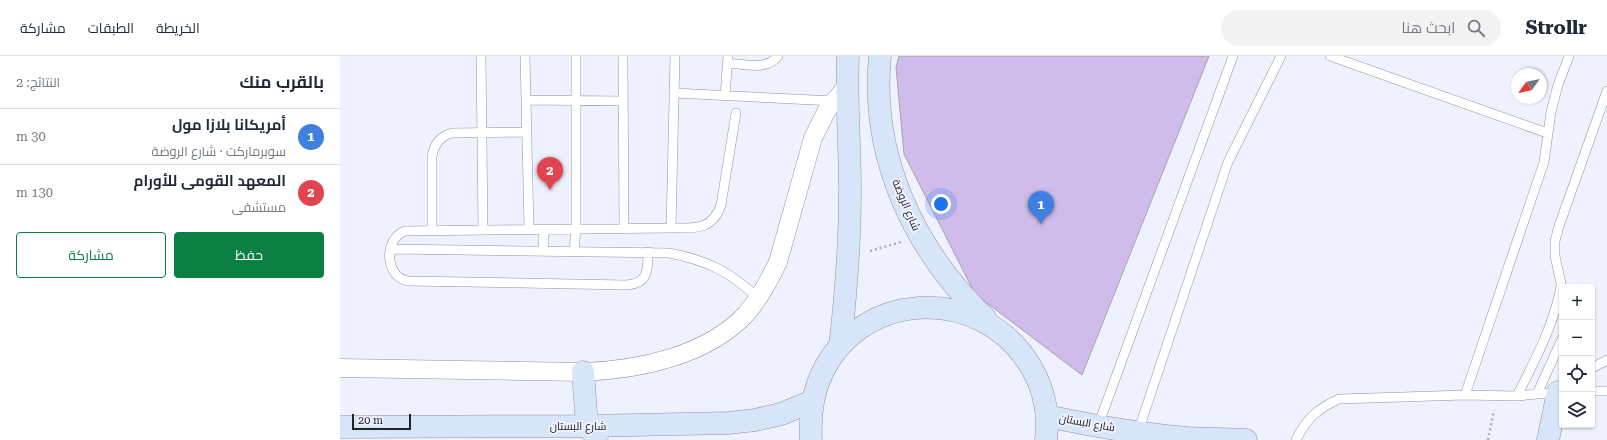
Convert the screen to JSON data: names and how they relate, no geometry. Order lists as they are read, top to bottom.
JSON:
{
  "streets": {
    "street": ["شارع الروضة", "شارع البستان"]
  },
  "scale_bar": "20 m",
  "north": "bottom left",
  "page": {
    "header": "Strollr",
    "search": "ابحث هنا",
    "nav": ["الخريطة", "الطبقات", "مشاركة"],
    "heading": ["بالقرب منك", "النتائج: 2"],
    "list": [
      {
        "mark": "1",
        "name": "أمريكانا بلازا مول",
        "note": "سوبرماركت · شارع الروضة",
        "value": "30 m"
      },
      {
        "mark": "2",
        "name": "المعهد القومى للأورام",
        "note": "مستشفى",
        "value": "130 m"
      }
    ],
    "pins": ["2", "1"],
    "buttons": ["حفظ", "مشاركة"],
    "map_buttons": ["+", "−"],
    "scale": "20 m"
  }
}
